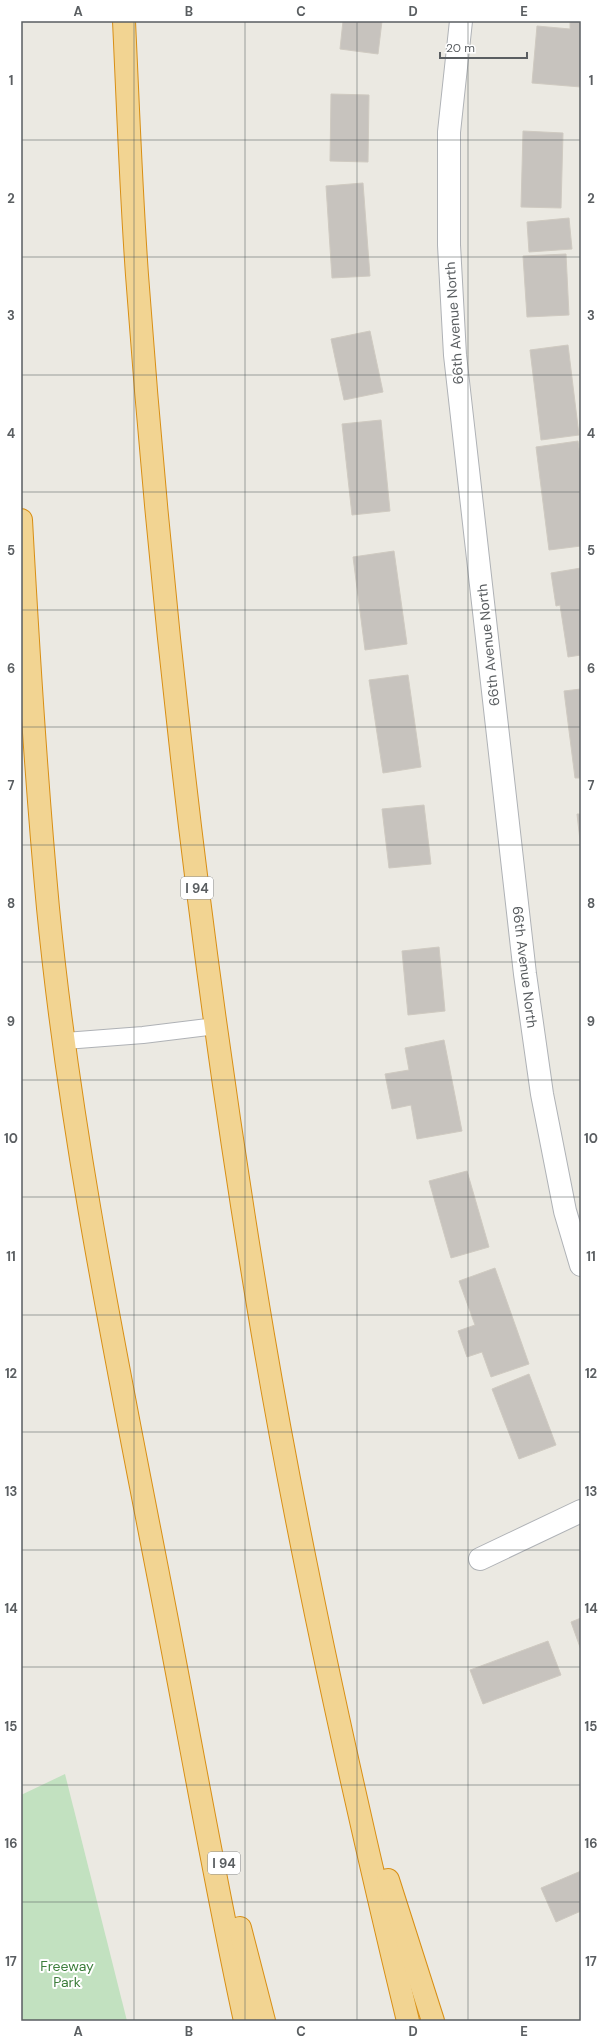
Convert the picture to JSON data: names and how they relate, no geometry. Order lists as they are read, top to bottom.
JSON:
{
  "streets": {
    "highway": ["I 94"],
    "street": ["66th Avenue North"]
  },
  "parks": ["Freeway Park"],
  "scale_bar": "20 m",
  "grid": {
    "columns": [
      "A",
      "B",
      "C",
      "D",
      "E"
    ],
    "rows": [
      "1",
      "2",
      "3",
      "4",
      "5",
      "6",
      "7",
      "8",
      "9",
      "10",
      "11",
      "12",
      "13",
      "14",
      "15",
      "16",
      "17"
    ]
  }
}
